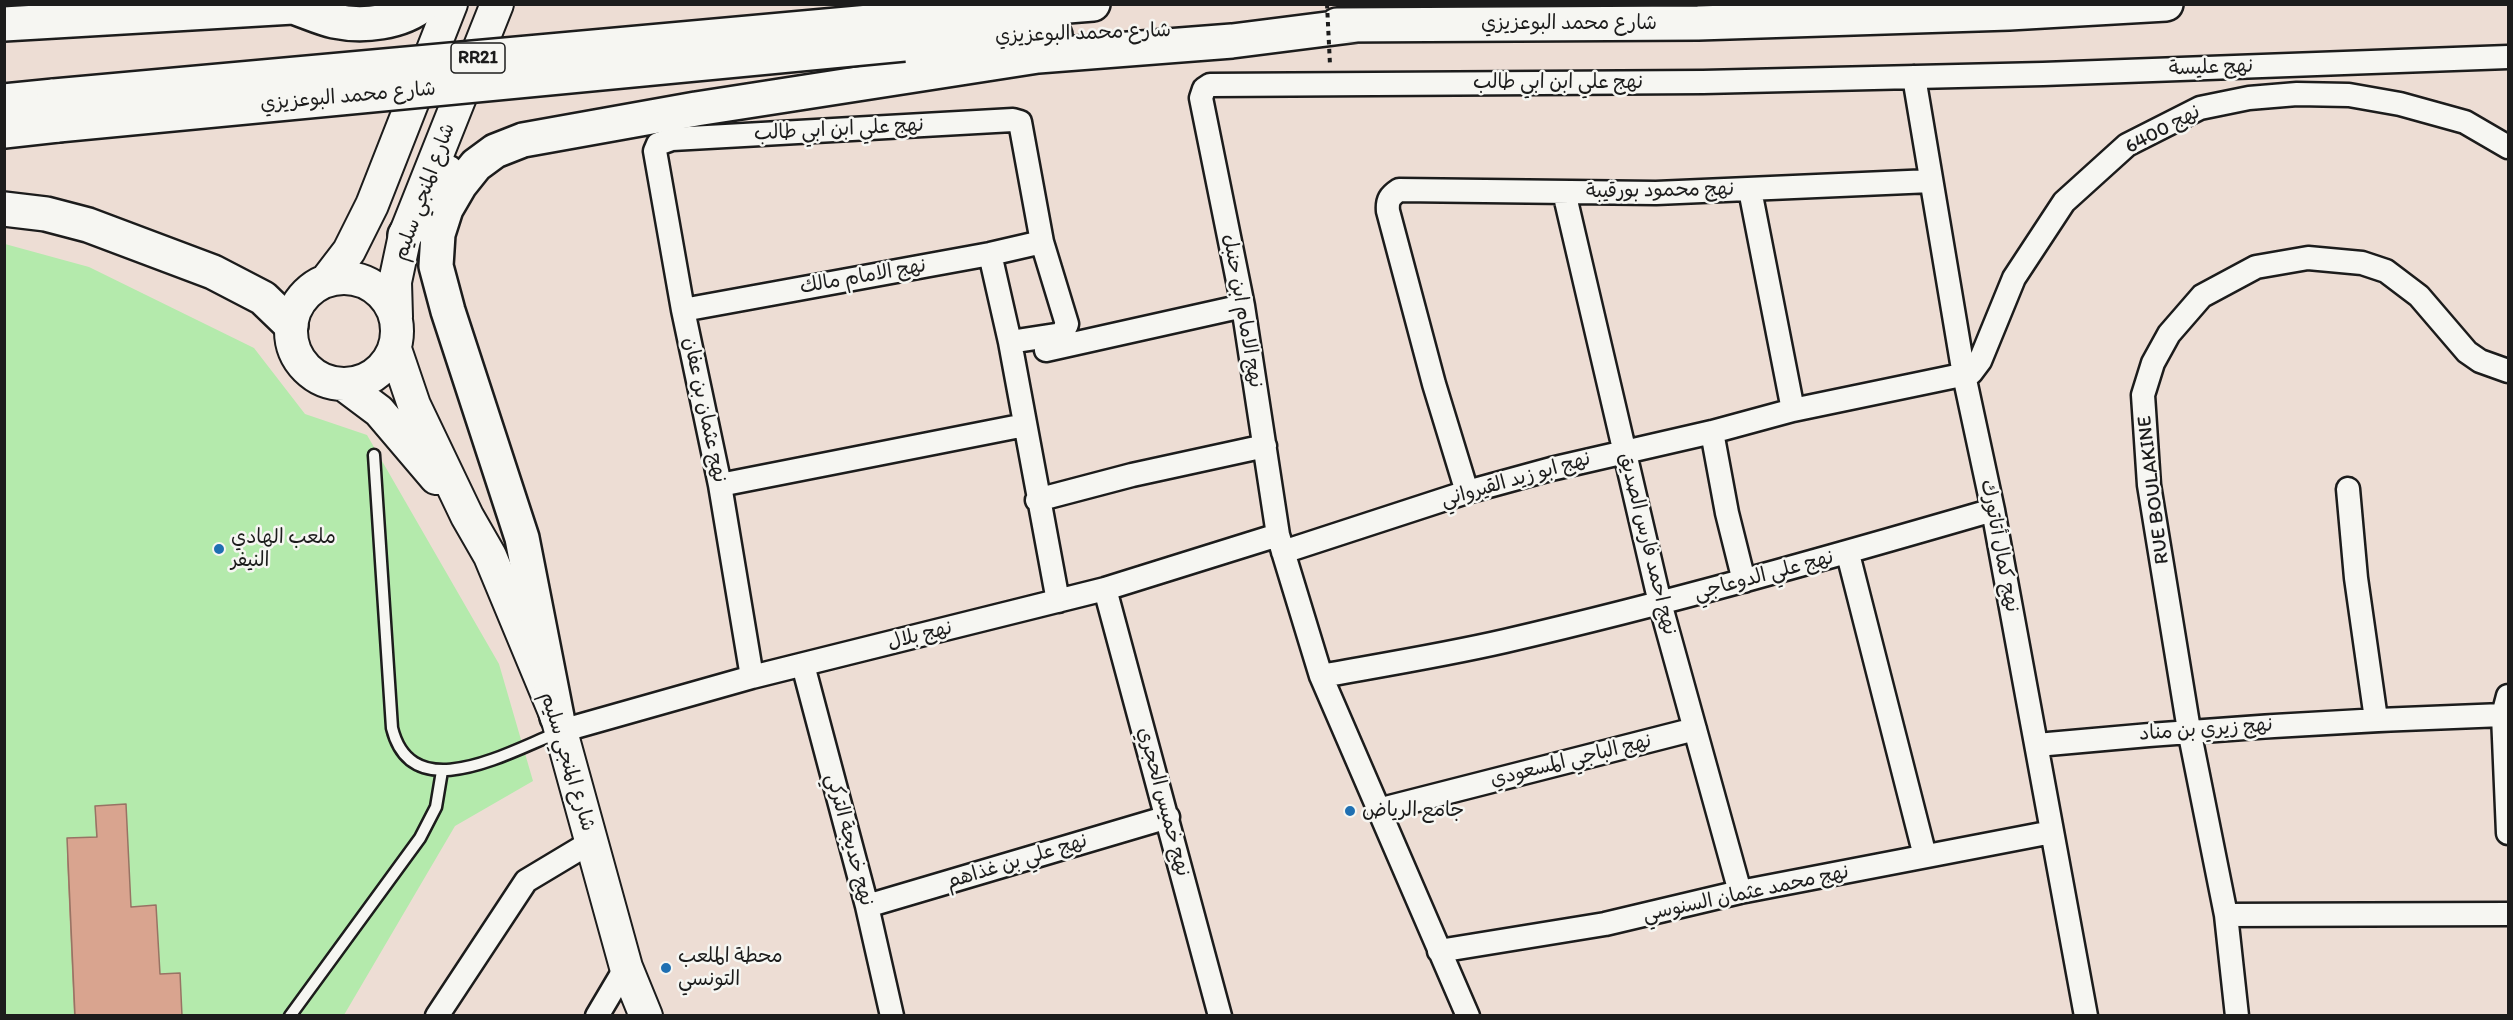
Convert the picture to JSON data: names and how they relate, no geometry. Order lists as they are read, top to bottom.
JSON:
{
  "streets": {
    "highway": ["شارع محمد البوعزيزي", "RR21"],
    "main road": ["شارع المنجي سليم"],
    "street": [
      "نهج عليسة",
      "نهج علي ابن ابي طالب",
      "نهج 6400",
      "نهج محمود بورقيبة",
      "نهج الامام مالك",
      "نهج الامام ابن حنبل",
      "نهج عثمان بن عفان",
      "نهج ابو زيد القيرواني",
      "RUE BOULAKINE",
      "نهج احمد فارس الصديق",
      "نهج كمال أتاتورك",
      "نهج علي الدوعاجي",
      "نهج بلال",
      "نهج زيري بن مناد",
      "نهج الباجي المسعودي",
      "نهج خميس الحجري",
      "نهج خديجة التركي",
      "نهج علي بن غذاهم",
      "نهج محمد عثمان السنوسي"
    ]
  },
  "crossings": [
    ["نهج عليسة", "نهج علي ابن ابي طالب"],
    ["نهج عليسة", "نهج كمال أتاتورك"],
    ["نهج علي ابن ابي طالب", "نهج الامام مالك"],
    ["نهج علي ابن ابي طالب", "نهج الامام ابن حنبل"],
    ["نهج علي ابن ابي طالب", "نهج عثمان بن عفان"],
    ["نهج علي ابن ابي طالب", "نهج كمال أتاتورك"],
    ["نهج 6400", "نهج ابو زيد القيرواني"],
    ["نهج 6400", "نهج كمال أتاتورك"],
    ["نهج محمود بورقيبة", "نهج ابو زيد القيرواني"],
    ["نهج محمود بورقيبة", "نهج احمد فارس الصديق"],
    ["نهج محمود بورقيبة", "نهج كمال أتاتورك"],
    ["شارع المنجي سليم", "نهج بلال"],
    ["نهج الامام مالك", "نهج عثمان بن عفان"],
    ["نهج الامام ابن حنبل", "نهج ابو زيد القيرواني"],
    ["نهج الامام ابن حنبل", "نهج علي الدوعاجي"],
    ["نهج الامام ابن حنبل", "نهج بلال"],
    ["نهج الامام ابن حنبل", "نهج الباجي المسعودي"],
    ["نهج الامام ابن حنبل", "نهج محمد عثمان السنوسي"],
    ["نهج عثمان بن عفان", "نهج بلال"],
    ["نهج ابو زيد القيرواني", "نهج احمد فارس الصديق"],
    ["نهج ابو زيد القيرواني", "نهج كمال أتاتورك"],
    ["نهج ابو زيد القيرواني", "نهج بلال"],
    ["RUE BOULAKINE", "نهج زيري بن مناد"],
    ["نهج احمد فارس الصديق", "نهج علي الدوعاجي"],
    ["نهج احمد فارس الصديق", "نهج الباجي المسعودي"],
    ["نهج احمد فارس الصديق", "نهج محمد عثمان السنوسي"],
    ["نهج كمال أتاتورك", "نهج علي الدوعاجي"],
    ["نهج كمال أتاتورك", "نهج زيري بن مناد"],
    ["نهج كمال أتاتورك", "نهج محمد عثمان السنوسي"],
    ["نهج بلال", "نهج خميس الحجري"],
    ["نهج بلال", "نهج خديجة التركي"],
    ["نهج خميس الحجري", "نهج علي بن غذاهم"],
    ["نهج خديجة التركي", "نهج علي بن غذاهم"]
  ],
  "places": ["ملعب الهادي النيفر", "جامع الرياض", "محطة الملعب التونسي"]
}
